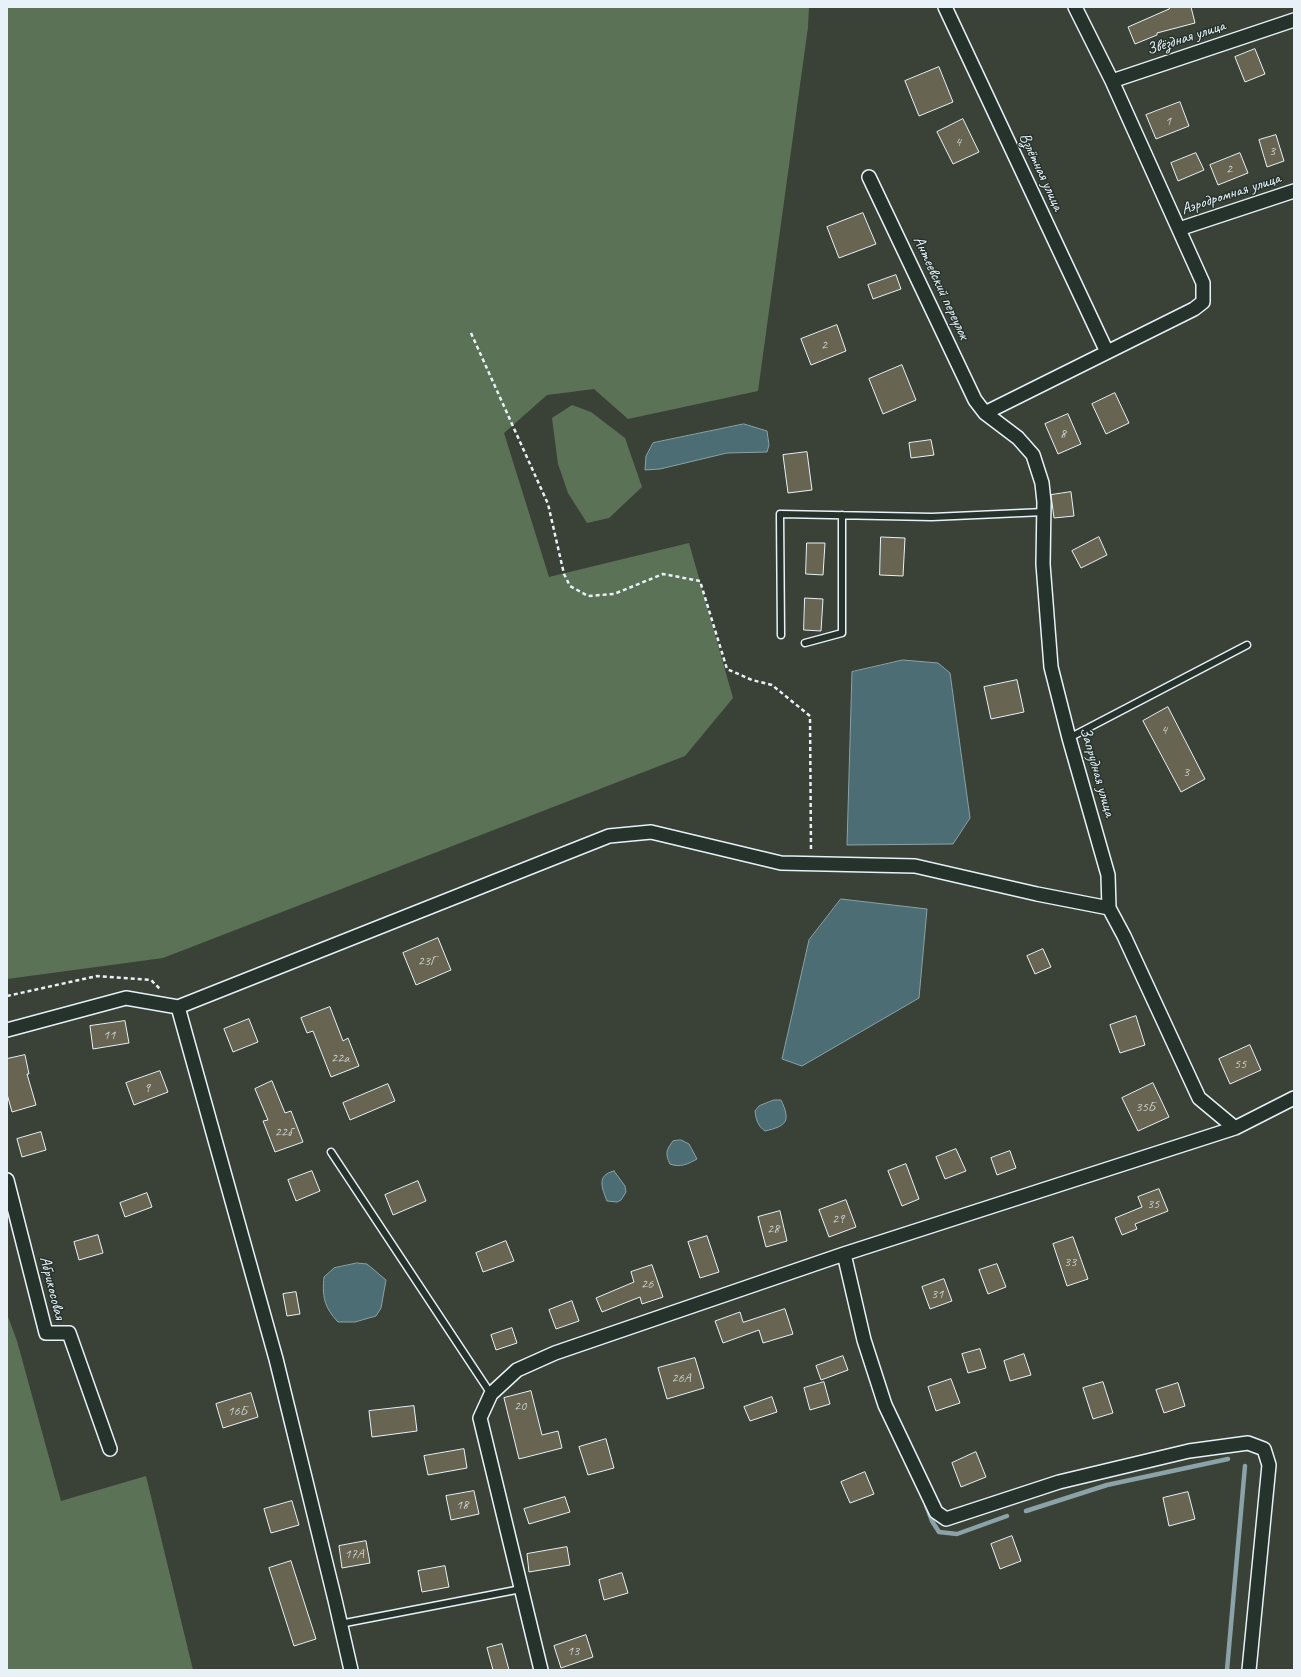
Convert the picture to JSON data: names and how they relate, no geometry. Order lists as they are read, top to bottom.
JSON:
{
  "streets": {
    "street": [
      "Звёздная улица",
      "Взлётная улица",
      "Аэродромная улица",
      "Антеевский переулок",
      "Запрудная улица",
      "Абрикосовая"
    ]
  },
  "crossings": [
    ["Антеевский переулок", "Запрудная улица"]
  ],
  "house_numbers": [
    "1",
    "4",
    "3",
    "2",
    "2",
    "8",
    "4",
    "3",
    "23Г",
    "11",
    "22а",
    "55",
    "9",
    "35Б",
    "22б",
    "35",
    "29",
    "28",
    "33",
    "26",
    "31",
    "26А",
    "20",
    "16Б",
    "18",
    "17А",
    "13"
  ]
}
